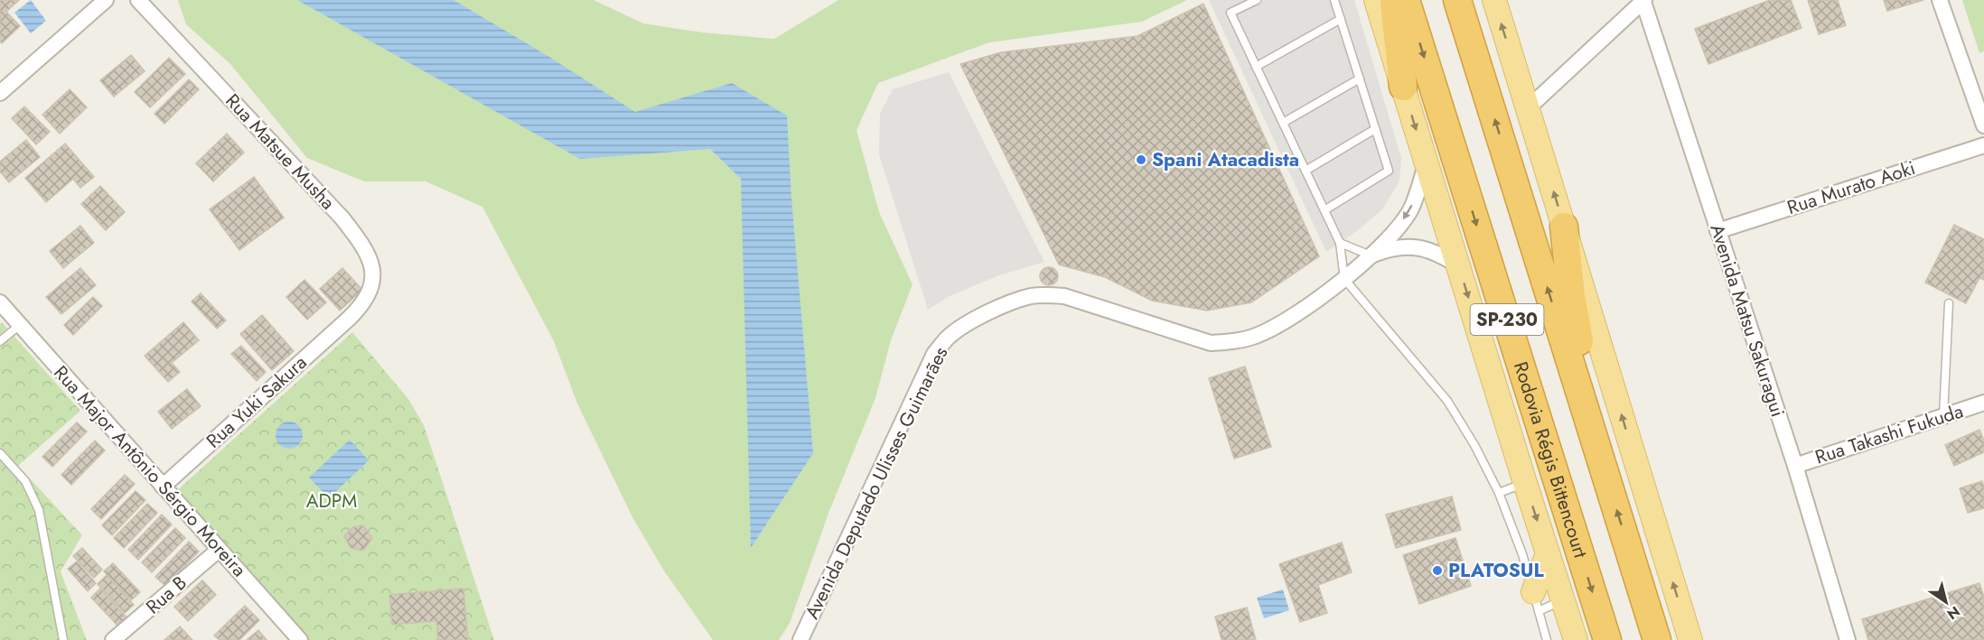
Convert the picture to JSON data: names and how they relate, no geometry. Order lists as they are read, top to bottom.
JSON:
{
  "streets": {
    "highway": ["SP-230", "Rodovia Régis Bittencourt"],
    "street": [
      "Rua Matsue Musha",
      "Rua Murato Aoki",
      "Avenida Matsu Sakuragui",
      "Rua Yuki Sakura",
      "Rua Takashi Fukuda",
      "Rua Major Antônio Sérgio Moreira",
      "Avenida Deputado Ulisses Guimarães",
      "Rua B"
    ]
  },
  "crossings": [
    ["Rua Matsue Musha", "Rua Yuki Sakura"],
    ["Rua Murato Aoki", "Avenida Matsu Sakuragui"],
    ["Avenida Matsu Sakuragui", "Rua Takashi Fukuda"],
    ["Rua Yuki Sakura", "Rua Major Antônio Sérgio Moreira"],
    ["Rua Major Antônio Sérgio Moreira", "Rua B"]
  ],
  "parks": ["ADPM"],
  "places": ["Spani Atacadista", "PLATOSUL"],
  "north": "bottom right"
}
